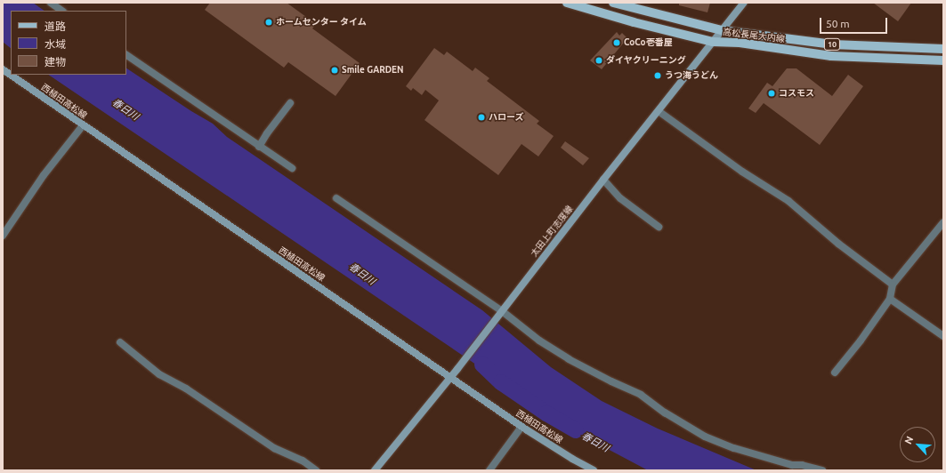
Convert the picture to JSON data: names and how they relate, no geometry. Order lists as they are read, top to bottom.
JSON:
{
  "streets": {
    "main road": [
      "高松長尾大内線",
      "10",
      "西植田高松線",
      "太田上町志度線"
    ]
  },
  "crossings": [
    ["高松長尾大内線", "太田上町志度線"],
    ["西植田高松線", "太田上町志度線"]
  ],
  "water": ["春日川"],
  "places": [
    "ホームセンター タイム",
    "CoCo壱番屋",
    "ダイヤクリーニング",
    "Smile GARDEN",
    "うつ海うどん",
    "コスモス",
    "ハローズ"
  ],
  "legend": ["道路", "水域", "建物"],
  "scale_bar": "50 m",
  "north": "top left"
}
